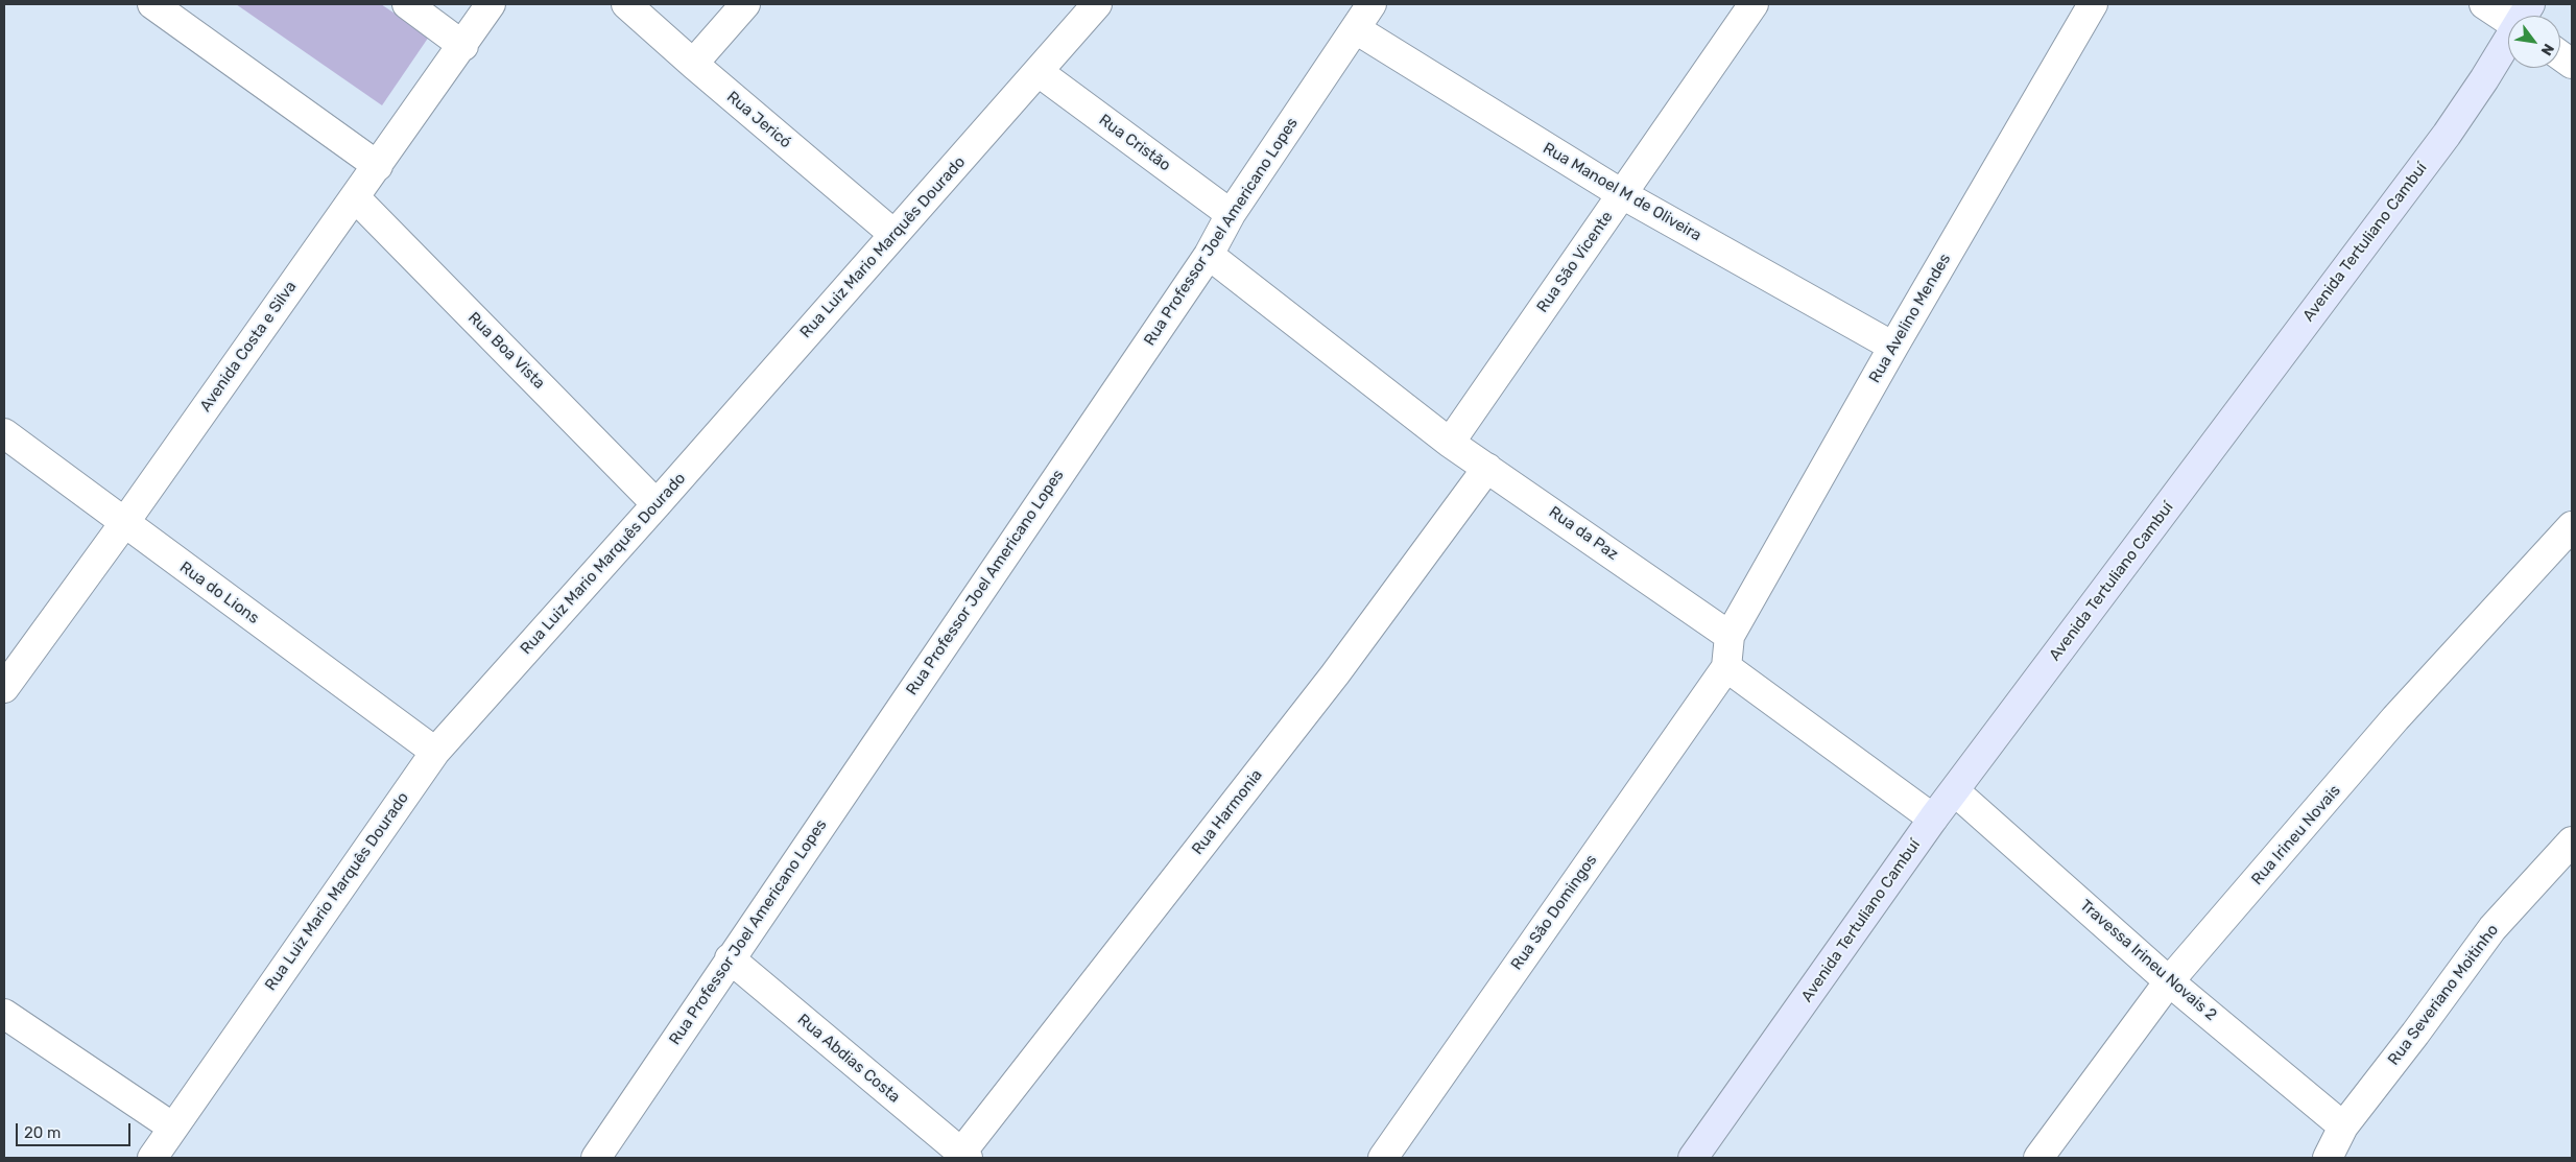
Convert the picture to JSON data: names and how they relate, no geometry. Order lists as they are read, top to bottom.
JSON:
{
  "streets": {
    "main road": ["Avenida Tertuliano Cambuí"],
    "street": [
      "Rua Jericó",
      "Rua Cristão",
      "Rua Manoel M de Oliveira",
      "Rua Professor Joel Americano Lopes",
      "Rua Luiz Mario Marquês Dourado",
      "Rua São Vicente",
      "Rua Avelino Mendes",
      "Avenida Costa e Silva",
      "Rua Boa Vista",
      "Rua da Paz",
      "Rua do Lions",
      "Rua Harmonia",
      "Rua Irineu Novais",
      "Rua São Domingos",
      "Travessa Irineu Novais 2",
      "Rua Severiano Moitinho",
      "Rua Abdias Costa"
    ]
  },
  "crossings": [
    ["Rua Jericó", "Rua Luiz Mario Marquês Dourado"],
    ["Rua Cristão", "Rua Professor Joel Americano Lopes"],
    ["Rua Cristão", "Rua Luiz Mario Marquês Dourado"],
    ["Rua Manoel M de Oliveira", "Rua Professor Joel Americano Lopes"],
    ["Rua Manoel M de Oliveira", "Rua São Vicente"],
    ["Rua Manoel M de Oliveira", "Rua Avelino Mendes"],
    ["Rua Professor Joel Americano Lopes", "Rua da Paz"],
    ["Rua Professor Joel Americano Lopes", "Rua Abdias Costa"],
    ["Avenida Tertuliano Cambuí", "Travessa Irineu Novais 2"],
    ["Rua Luiz Mario Marquês Dourado", "Rua Boa Vista"],
    ["Rua Luiz Mario Marquês Dourado", "Rua do Lions"],
    ["Rua São Vicente", "Rua da Paz"],
    ["Rua Avelino Mendes", "Rua da Paz"],
    ["Avenida Costa e Silva", "Rua Boa Vista"],
    ["Avenida Costa e Silva", "Rua do Lions"],
    ["Rua da Paz", "Rua Harmonia"],
    ["Rua Harmonia", "Rua Abdias Costa"],
    ["Rua Irineu Novais", "Travessa Irineu Novais 2"],
    ["Travessa Irineu Novais 2", "Rua Severiano Moitinho"]
  ],
  "scale_bar": "20 m",
  "north": "bottom right"
}
